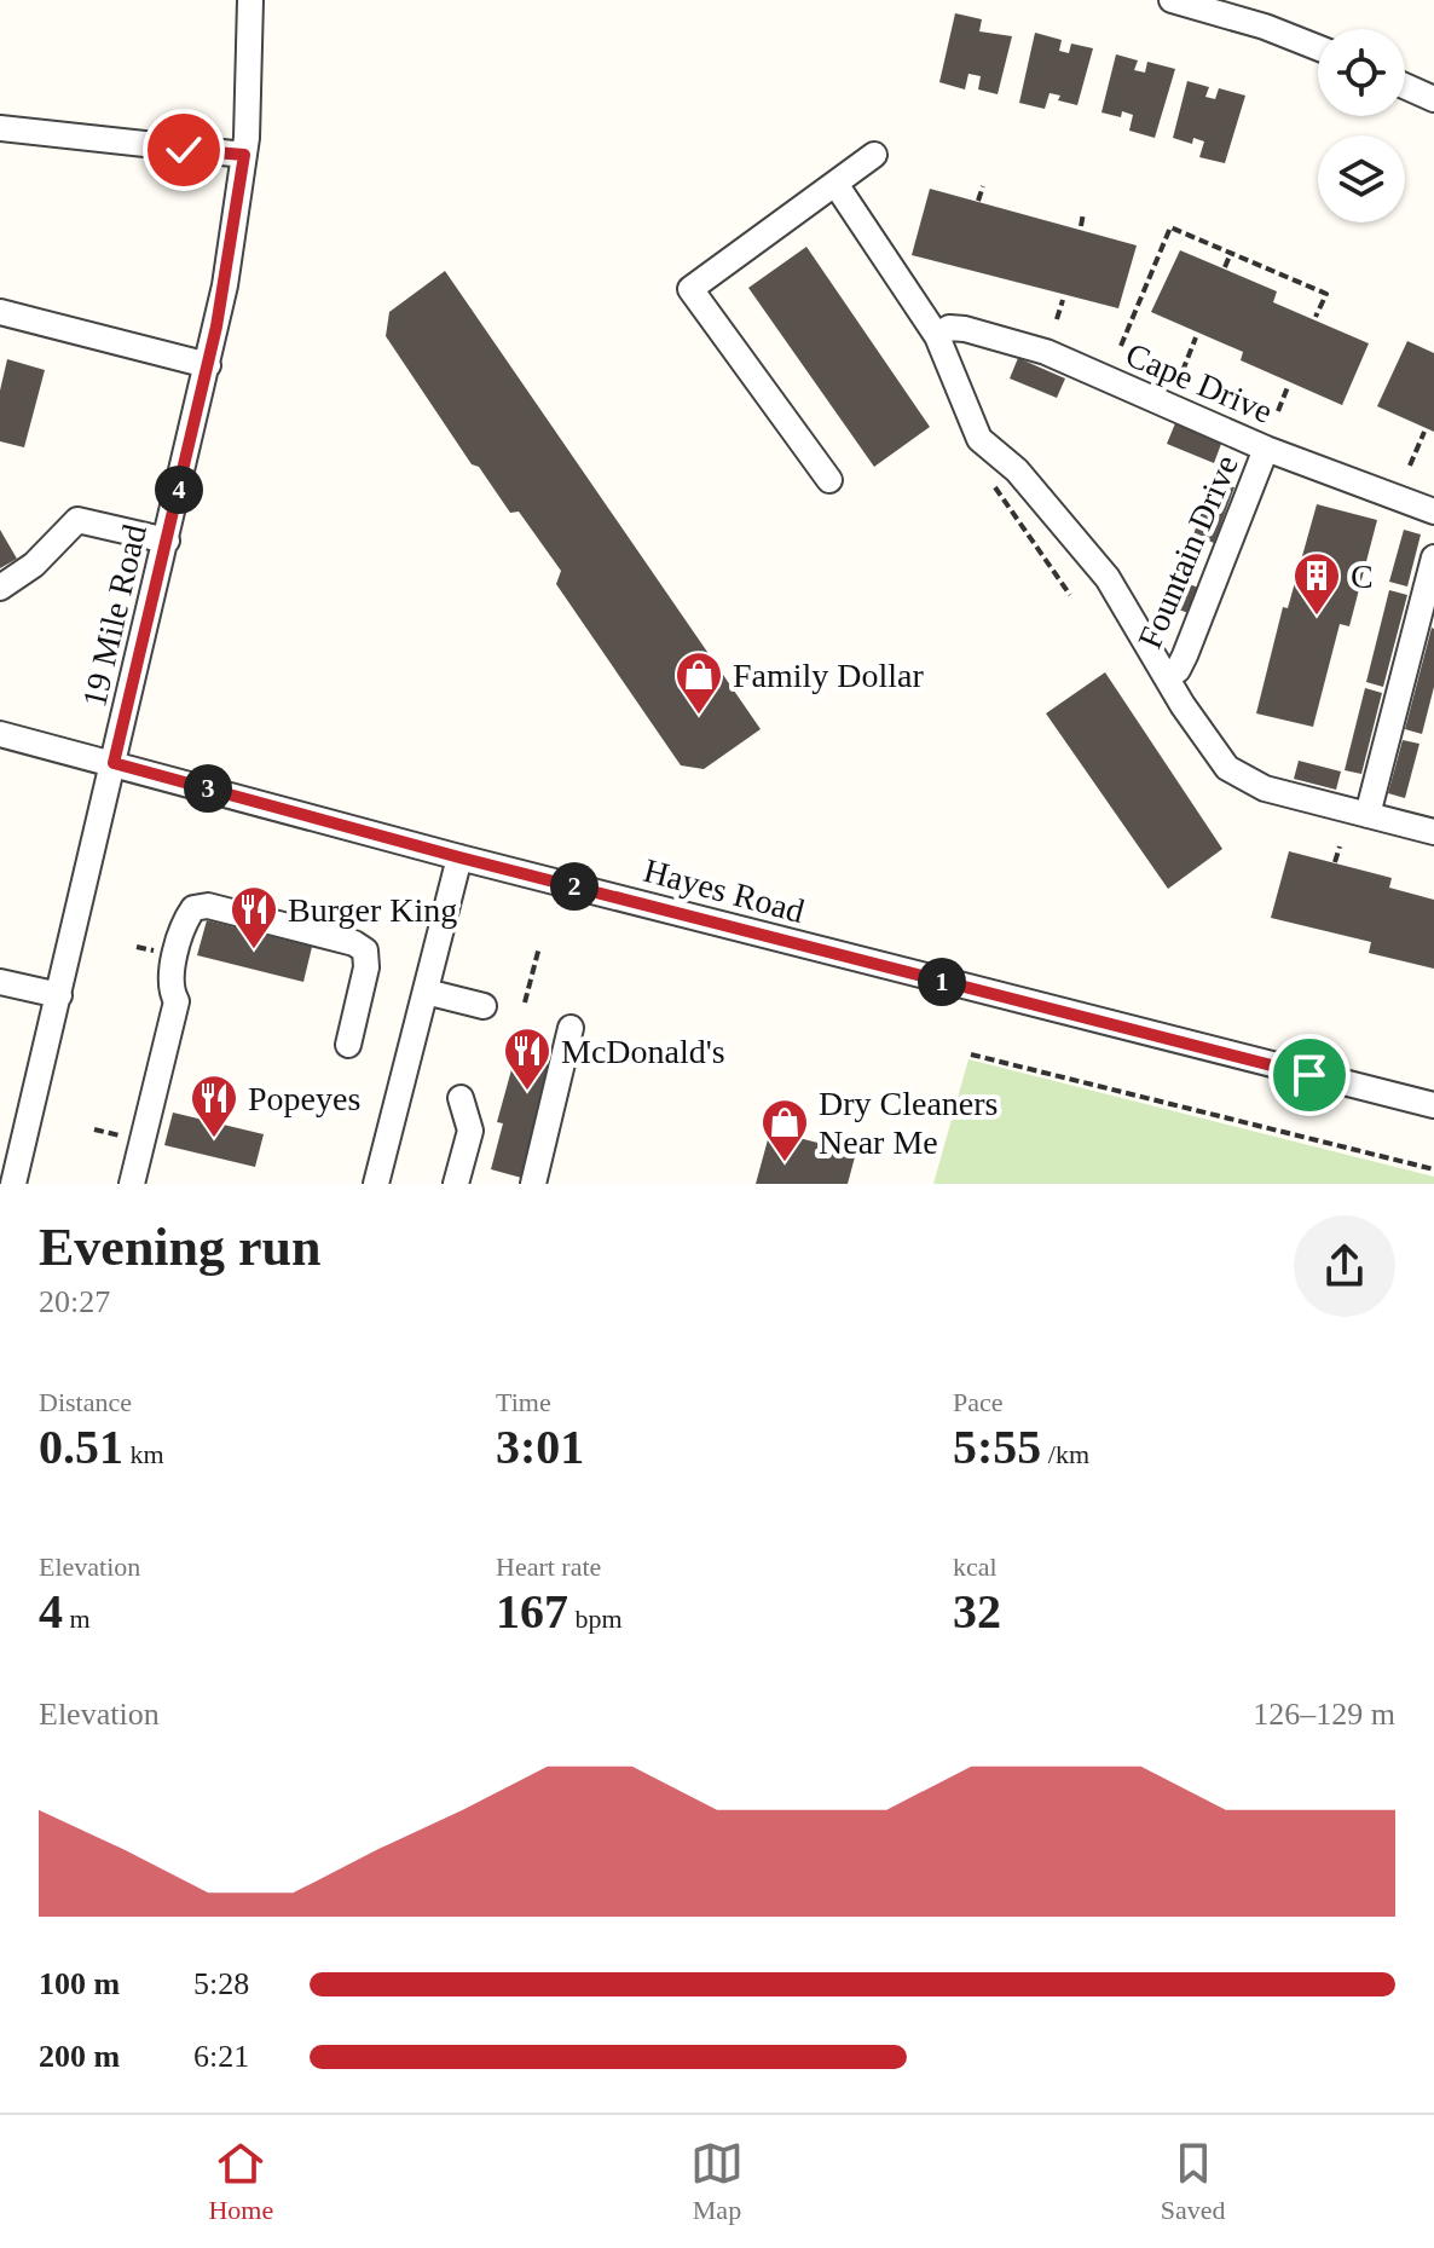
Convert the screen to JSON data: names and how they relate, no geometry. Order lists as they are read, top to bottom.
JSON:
{
  "streets": {
    "street": [
      "Cape Drive",
      "Fountain Drive",
      "19 Mile Road",
      "Hayes Road"
    ]
  },
  "crossings": [
    ["Cape Drive", "Fountain Drive"],
    ["19 Mile Road", "Hayes Road"]
  ],
  "places": {
    "building": ["C"],
    "shop": ["Family Dollar", "Dry Cleaners Near Me"],
    "restaurant": ["Burger King", "McDonald's", "Popeyes"]
  },
  "page": {
    "pins": [
      "4",
      "3",
      "2",
      "1"
    ],
    "heading": ["Evening run", "20:27"],
    "stats": [
      ["Distance", "0.51 km"],
      ["Time", "3:01"],
      ["Pace", "5:55 /km"],
      ["Elevation", "4 m"],
      ["Heart rate", "167 bpm"],
      ["kcal", "32"]
    ],
    "chart": ["Elevation", "126–129 m"],
    "list": [
      {
        "name": "100 m",
        "note": "5:28"
      },
      {
        "name": "200 m",
        "note": "6:21"
      }
    ],
    "tabs": ["Home", "Map", "Saved"]
  }
}
